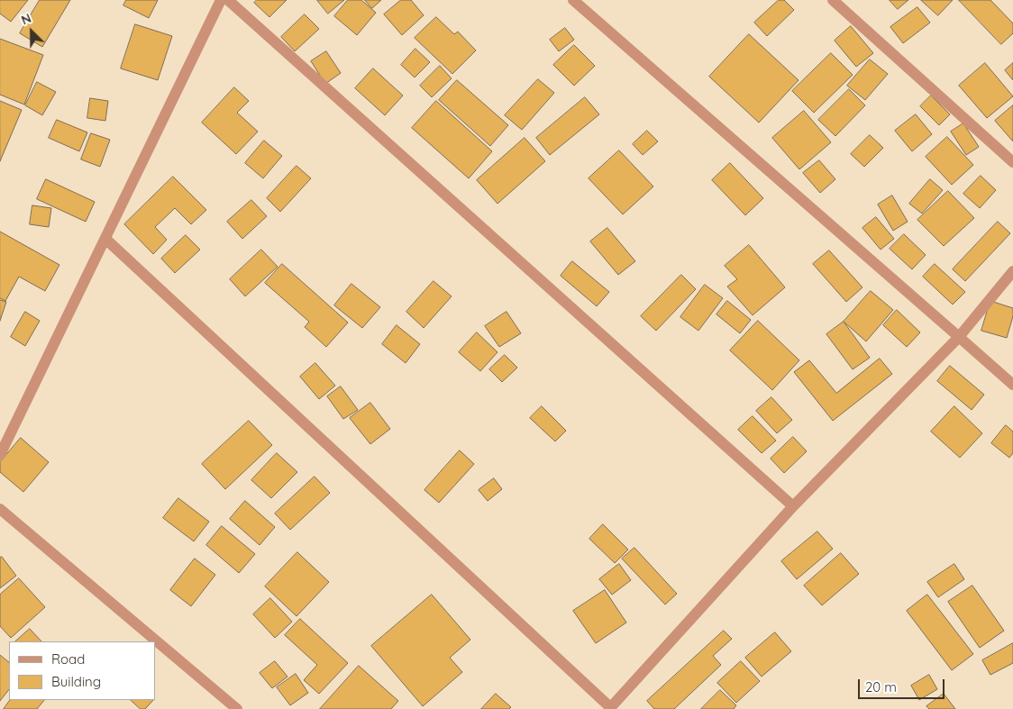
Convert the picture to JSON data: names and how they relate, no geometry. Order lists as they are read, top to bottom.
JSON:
{
  "legend": ["Road", "Building"],
  "scale_bar": "20 m",
  "north": "top left"
}
